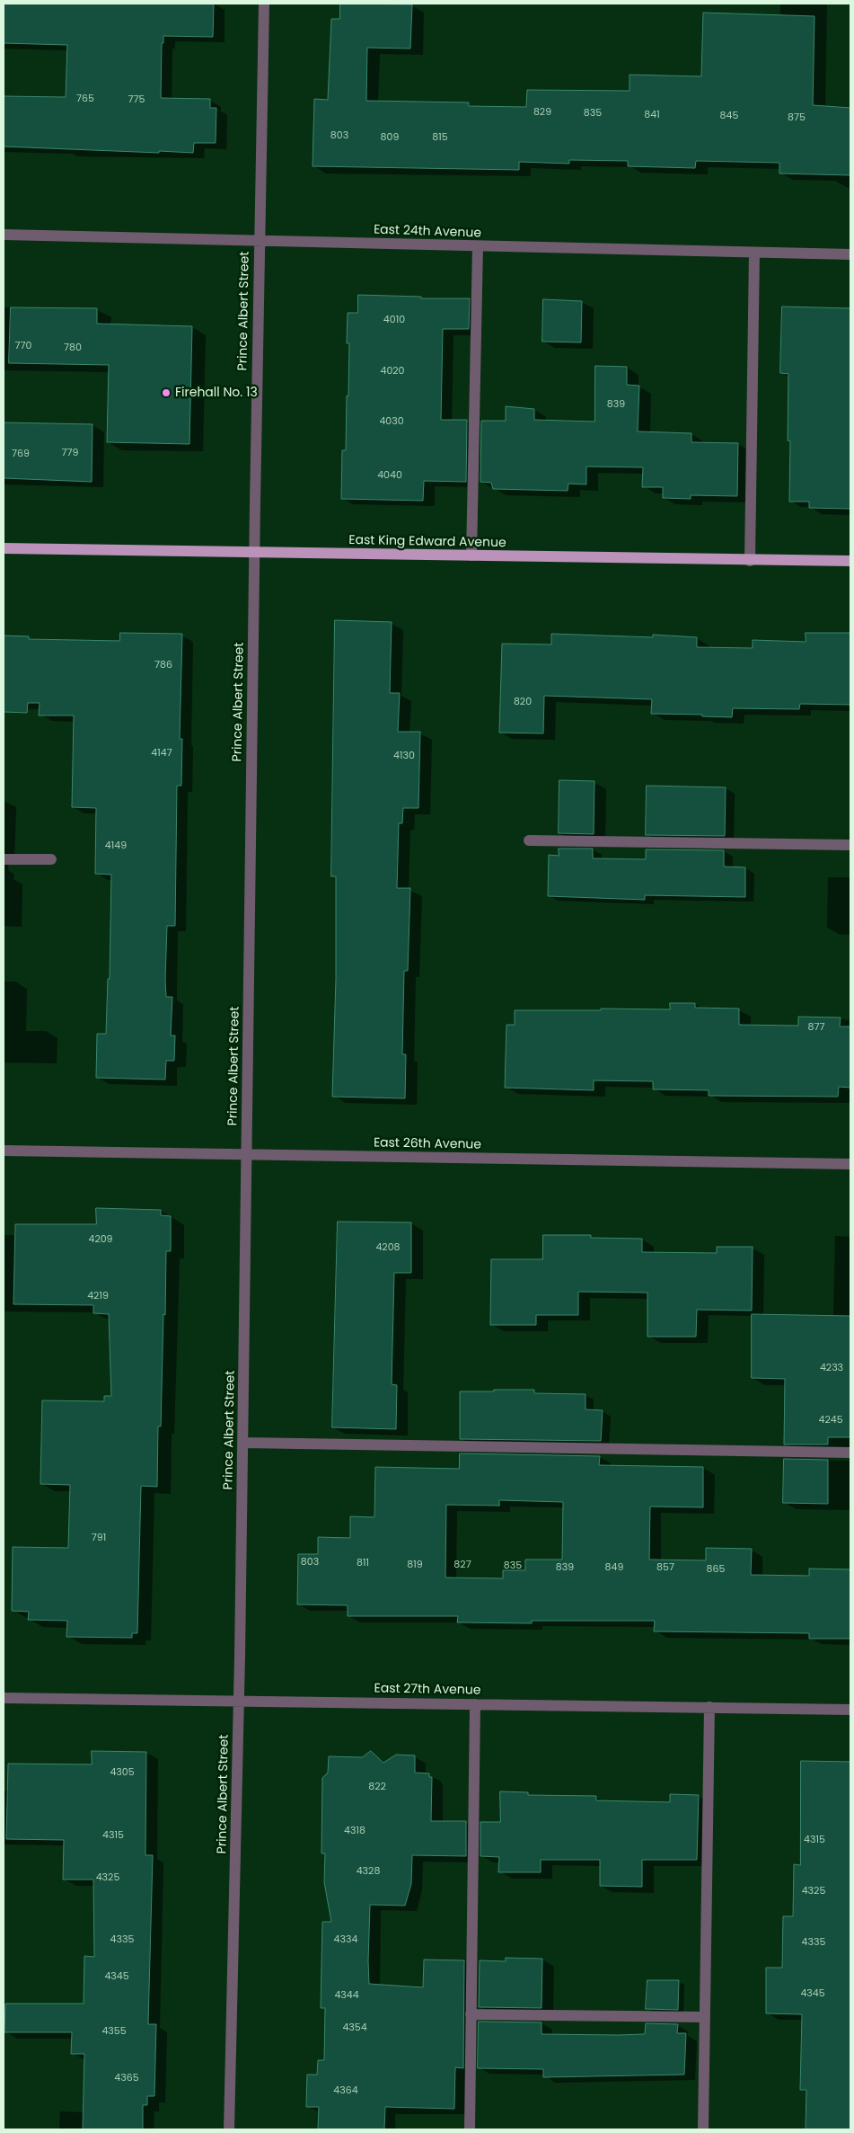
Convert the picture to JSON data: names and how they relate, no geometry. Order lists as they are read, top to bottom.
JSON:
{
  "streets": {
    "main road": ["East King Edward Avenue"],
    "street": [
      "East 24th Avenue",
      "Prince Albert Street",
      "East 26th Avenue",
      "East 27th Avenue"
    ]
  },
  "crossings": [
    ["East 24th Avenue", "Prince Albert Street"],
    ["Prince Albert Street", "East King Edward Avenue"],
    ["Prince Albert Street", "East 26th Avenue"],
    ["Prince Albert Street", "East 27th Avenue"]
  ],
  "places": ["Firehall No. 13"],
  "house_numbers": [
    "765",
    "775",
    "829",
    "835",
    "841",
    "845",
    "875",
    "803",
    "809",
    "815",
    "4010",
    "770",
    "780",
    "4020",
    "839",
    "4030",
    "779",
    "769",
    "4040",
    "786",
    "820",
    "4147",
    "4130",
    "4149",
    "877",
    "4209",
    "4208",
    "4219",
    "4233",
    "4245",
    "791",
    "803",
    "811",
    "819",
    "827",
    "835",
    "839",
    "849",
    "857",
    "865",
    "4305",
    "822",
    "4318",
    "4315",
    "4315",
    "4328",
    "4325",
    "4325",
    "4335",
    "4334",
    "4335",
    "4345",
    "4345",
    "4344",
    "4354",
    "4355",
    "4365",
    "4364"
  ]
}
